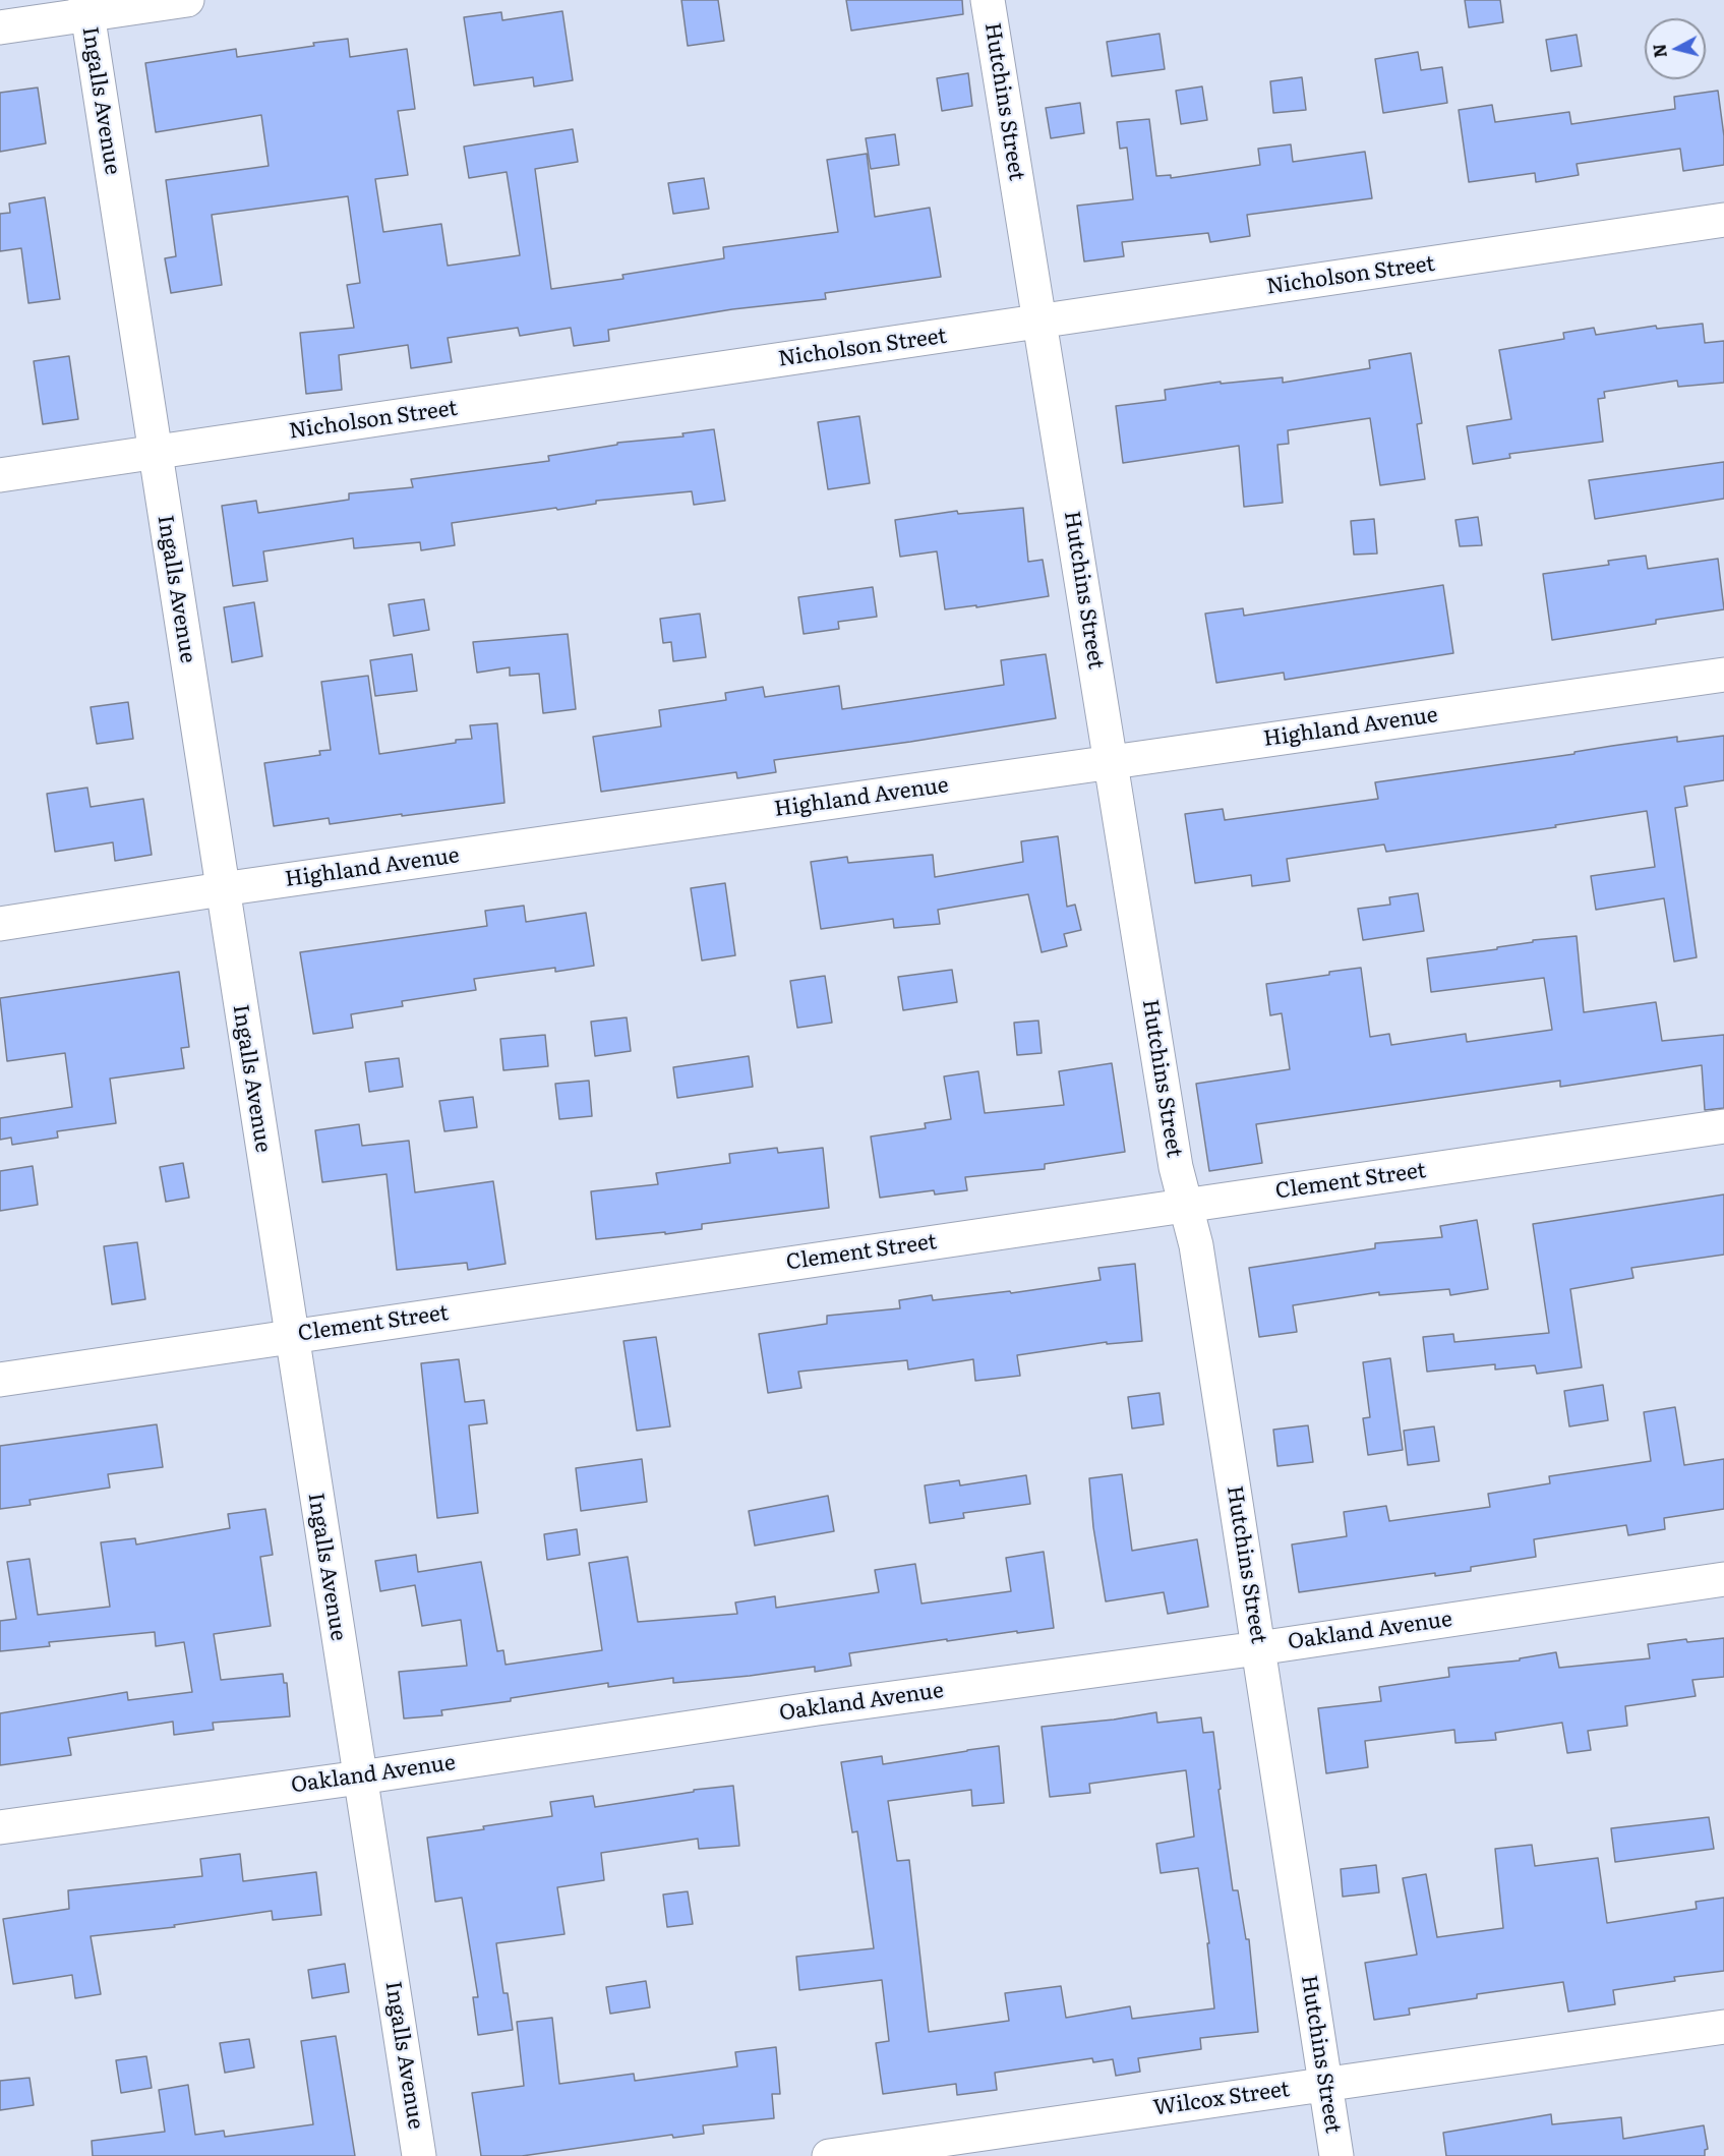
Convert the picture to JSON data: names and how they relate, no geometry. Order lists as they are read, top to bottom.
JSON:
{
  "streets": {
    "street": [
      "Ingalls Avenue",
      "Hutchins Street",
      "Nicholson Street",
      "Highland Avenue",
      "Clement Street",
      "Oakland Avenue",
      "Wilcox Street"
    ]
  },
  "crossings": [
    ["Ingalls Avenue", "Nicholson Street"],
    ["Ingalls Avenue", "Highland Avenue"],
    ["Ingalls Avenue", "Clement Street"],
    ["Ingalls Avenue", "Oakland Avenue"],
    ["Hutchins Street", "Nicholson Street"],
    ["Hutchins Street", "Highland Avenue"],
    ["Hutchins Street", "Clement Street"],
    ["Hutchins Street", "Oakland Avenue"],
    ["Hutchins Street", "Wilcox Street"]
  ],
  "north": "left"
}
